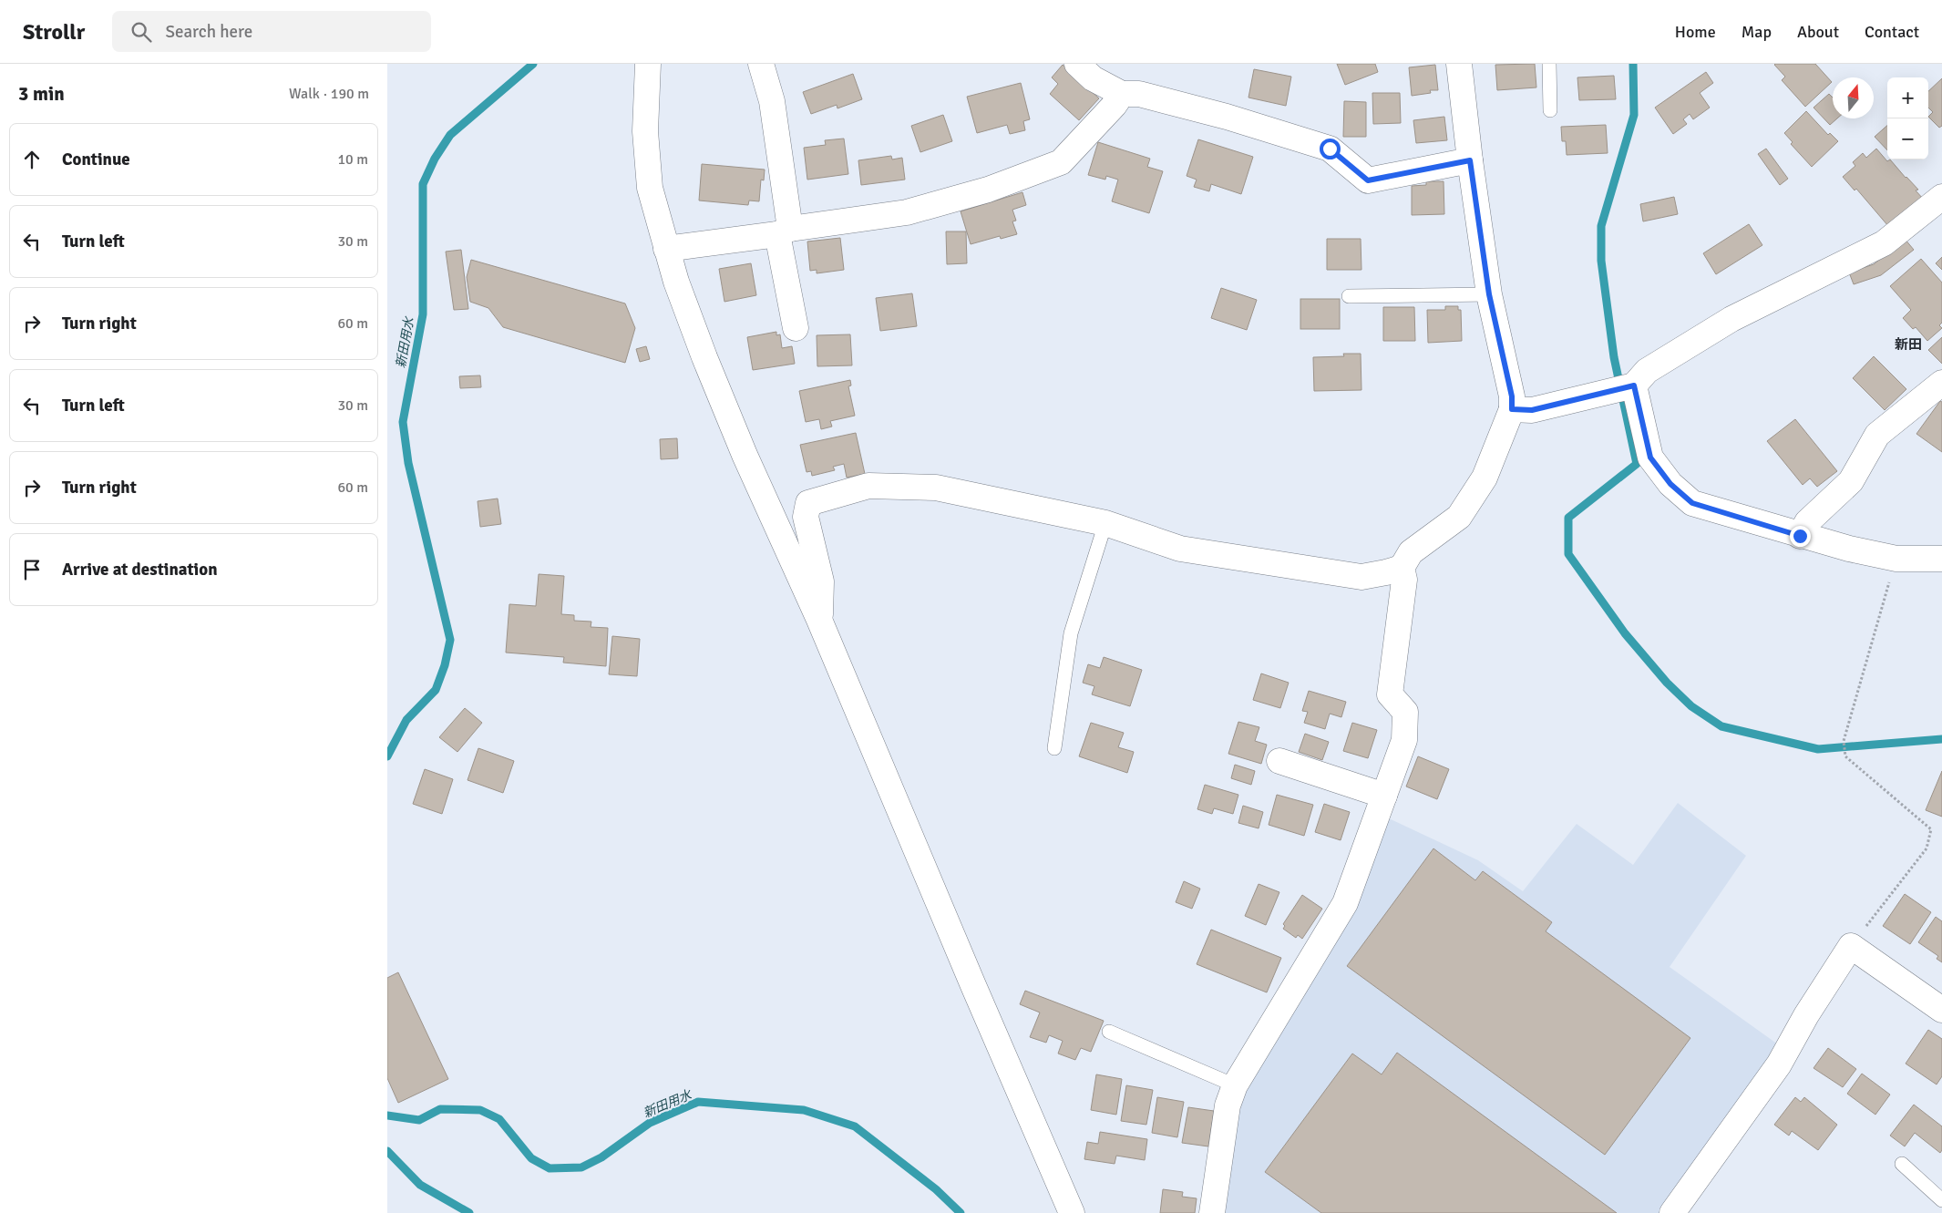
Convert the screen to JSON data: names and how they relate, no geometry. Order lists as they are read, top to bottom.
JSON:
{
  "districts": ["新田"],
  "water": ["新田用水"],
  "north": "top",
  "page": {
    "header": "Strollr",
    "search": "Search here",
    "nav": [
      "Home",
      "Map",
      "About",
      "Contact"
    ],
    "heading": ["3 min", "Walk · 190 m"],
    "map_buttons": ["+", "−"],
    "list": [
      ["Continue", "10 m"],
      ["Turn left", "30 m"],
      ["Turn right", "60 m"],
      ["Turn left", "30 m"],
      ["Turn right", "60 m"],
      "Arrive at destination"
    ]
  }
}
